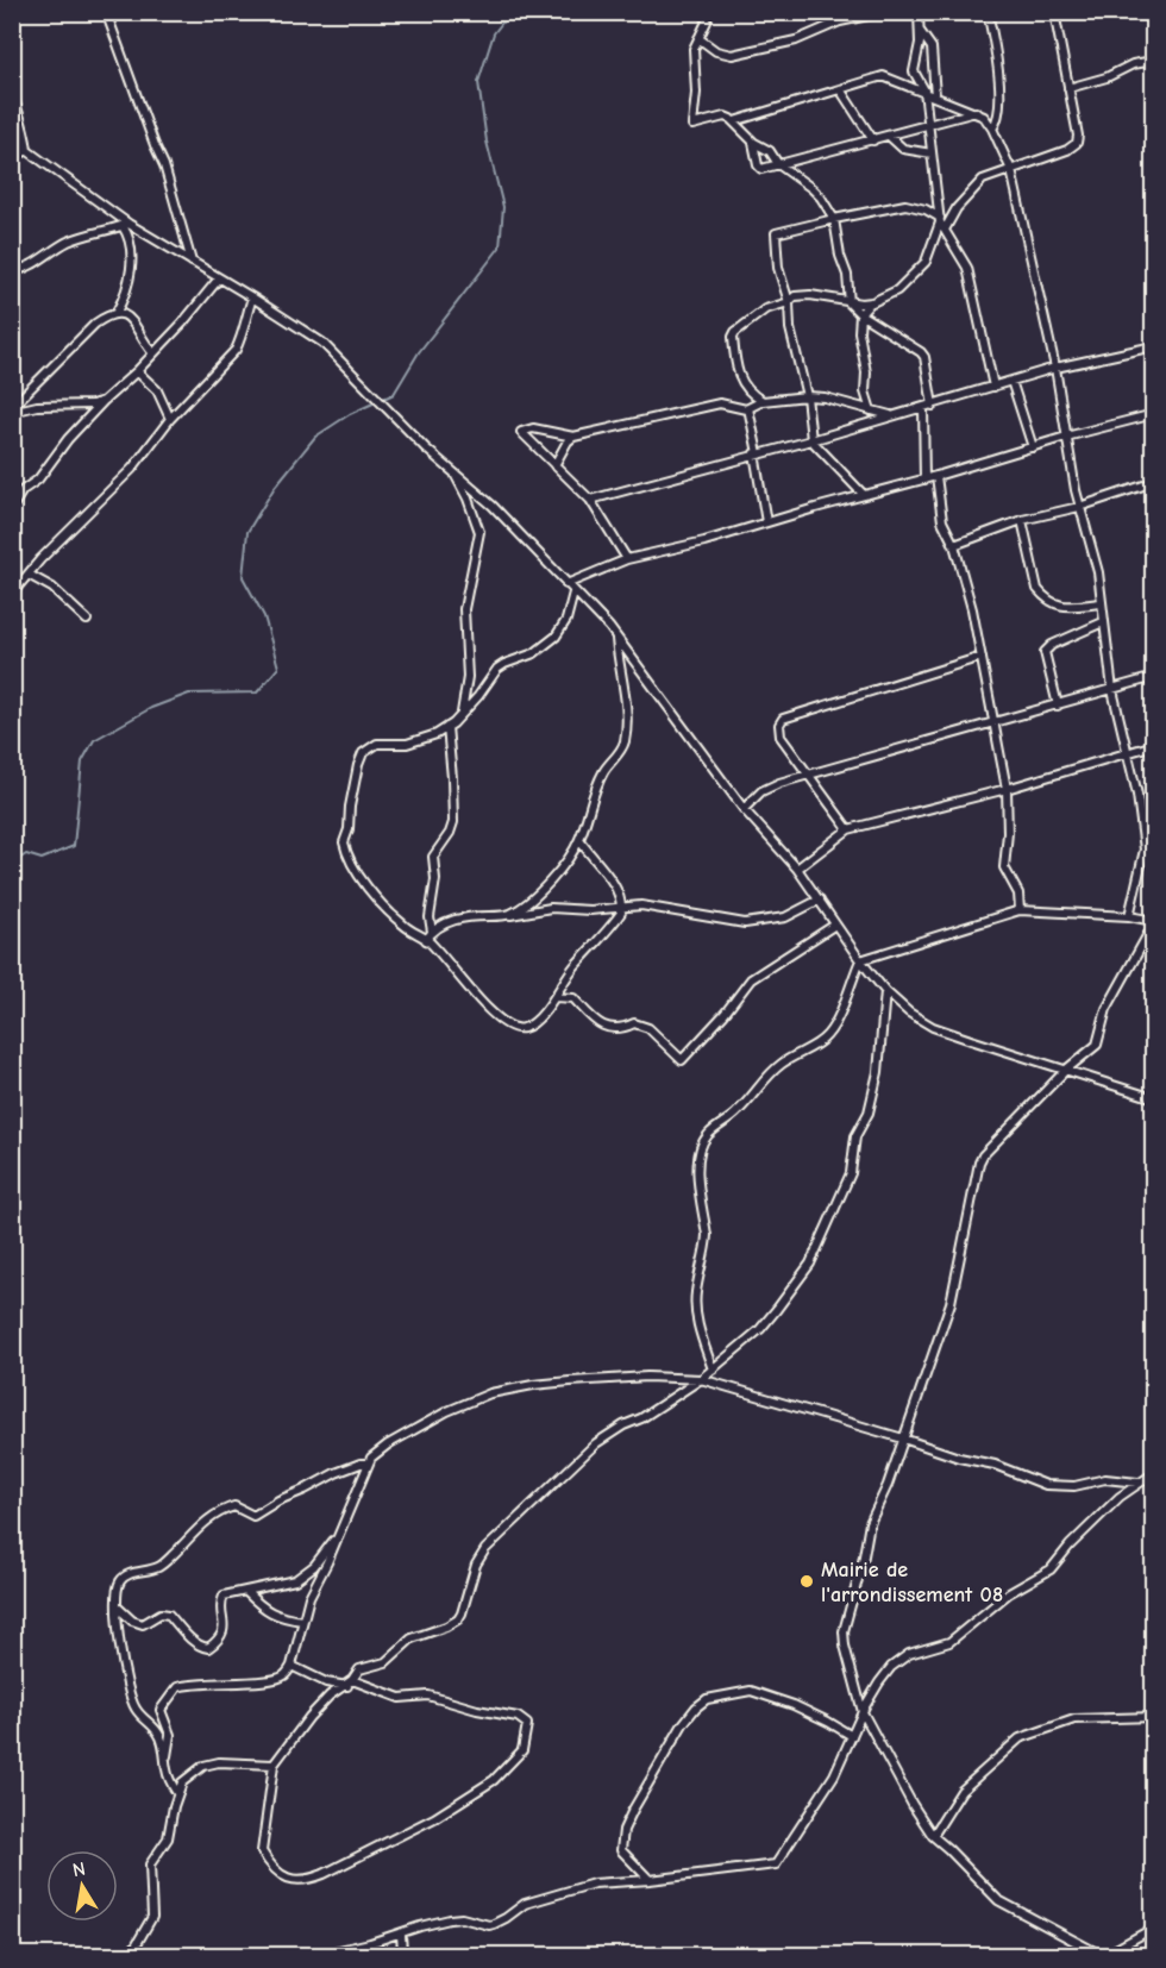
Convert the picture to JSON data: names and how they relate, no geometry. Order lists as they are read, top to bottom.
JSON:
{
  "places": ["Mairie de l'arrondissement 08"],
  "north": "top"
}
